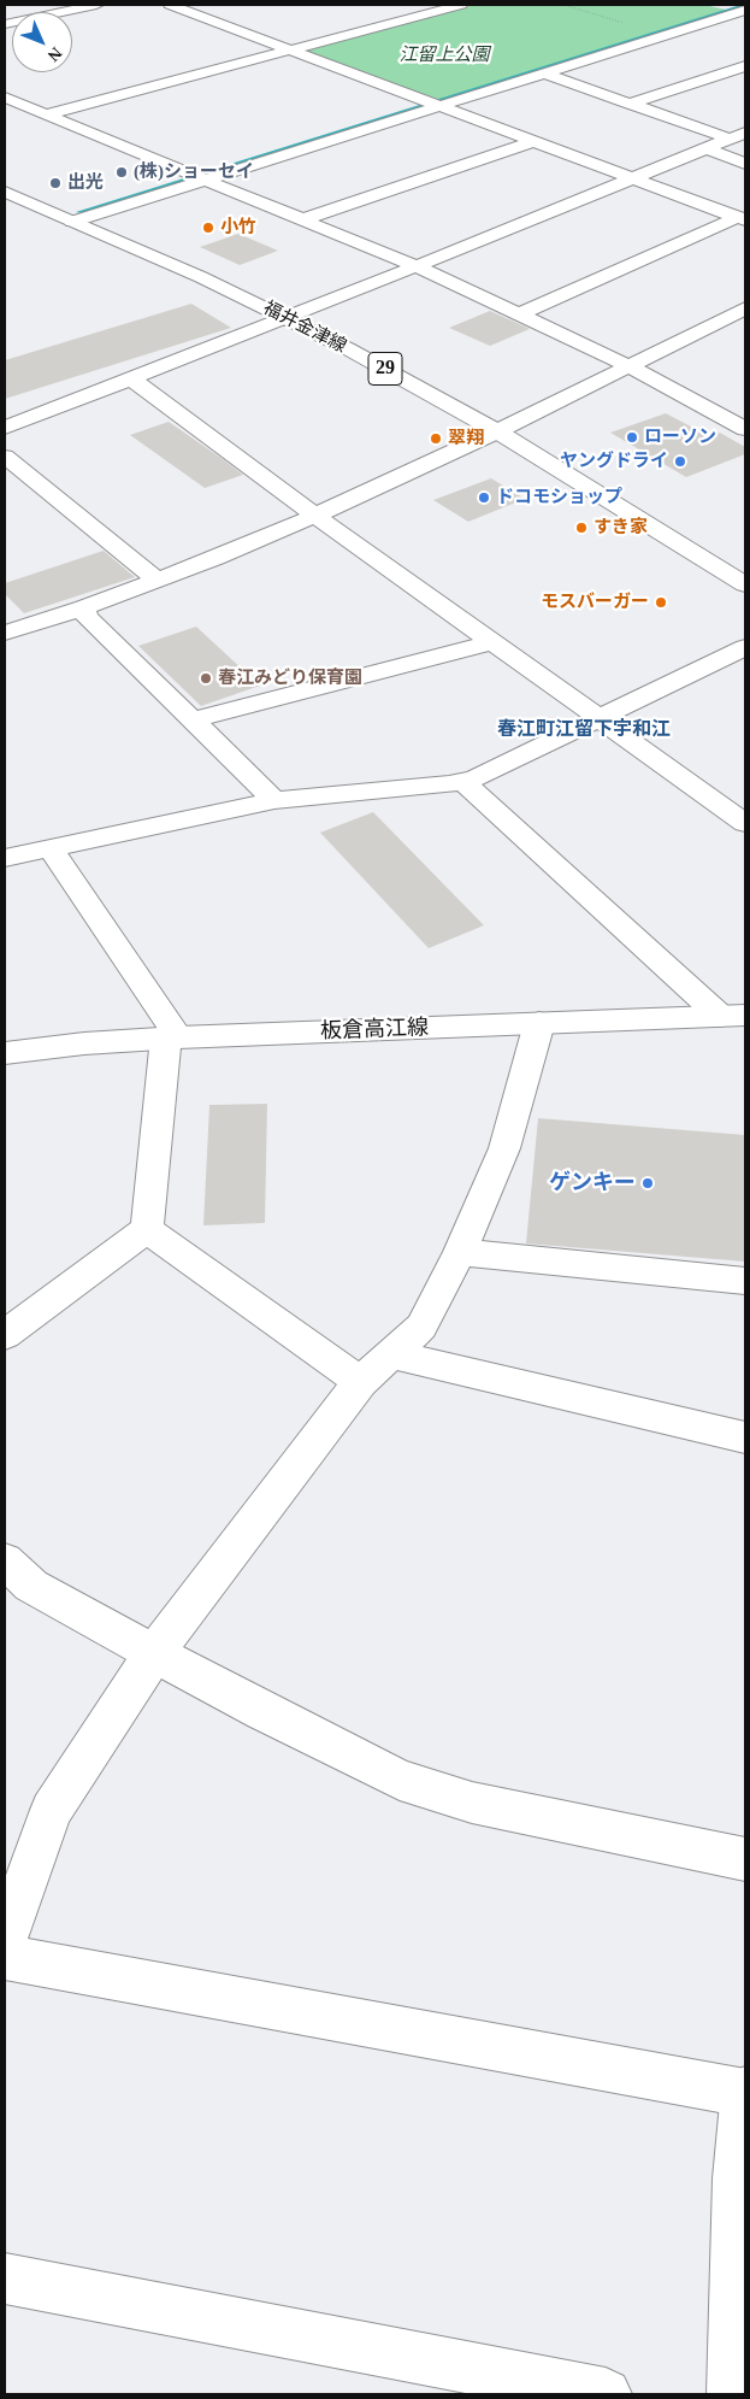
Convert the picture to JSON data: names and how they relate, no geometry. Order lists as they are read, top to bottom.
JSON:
{
  "streets": {
    "street": ["福井金津線", "29", "板倉高江線"]
  },
  "districts": ["春江町江留下宇和江"],
  "parks": ["江留上公園"],
  "places": [
    "(株)ショーセイ",
    "出光",
    "小竹",
    "ローソン",
    "翠翔",
    "ヤングドライ",
    "ドコモショップ",
    "すき家",
    "モスバーガー",
    "春江みどり保育園",
    "ゲンキー"
  ],
  "north": "bottom right"
}
